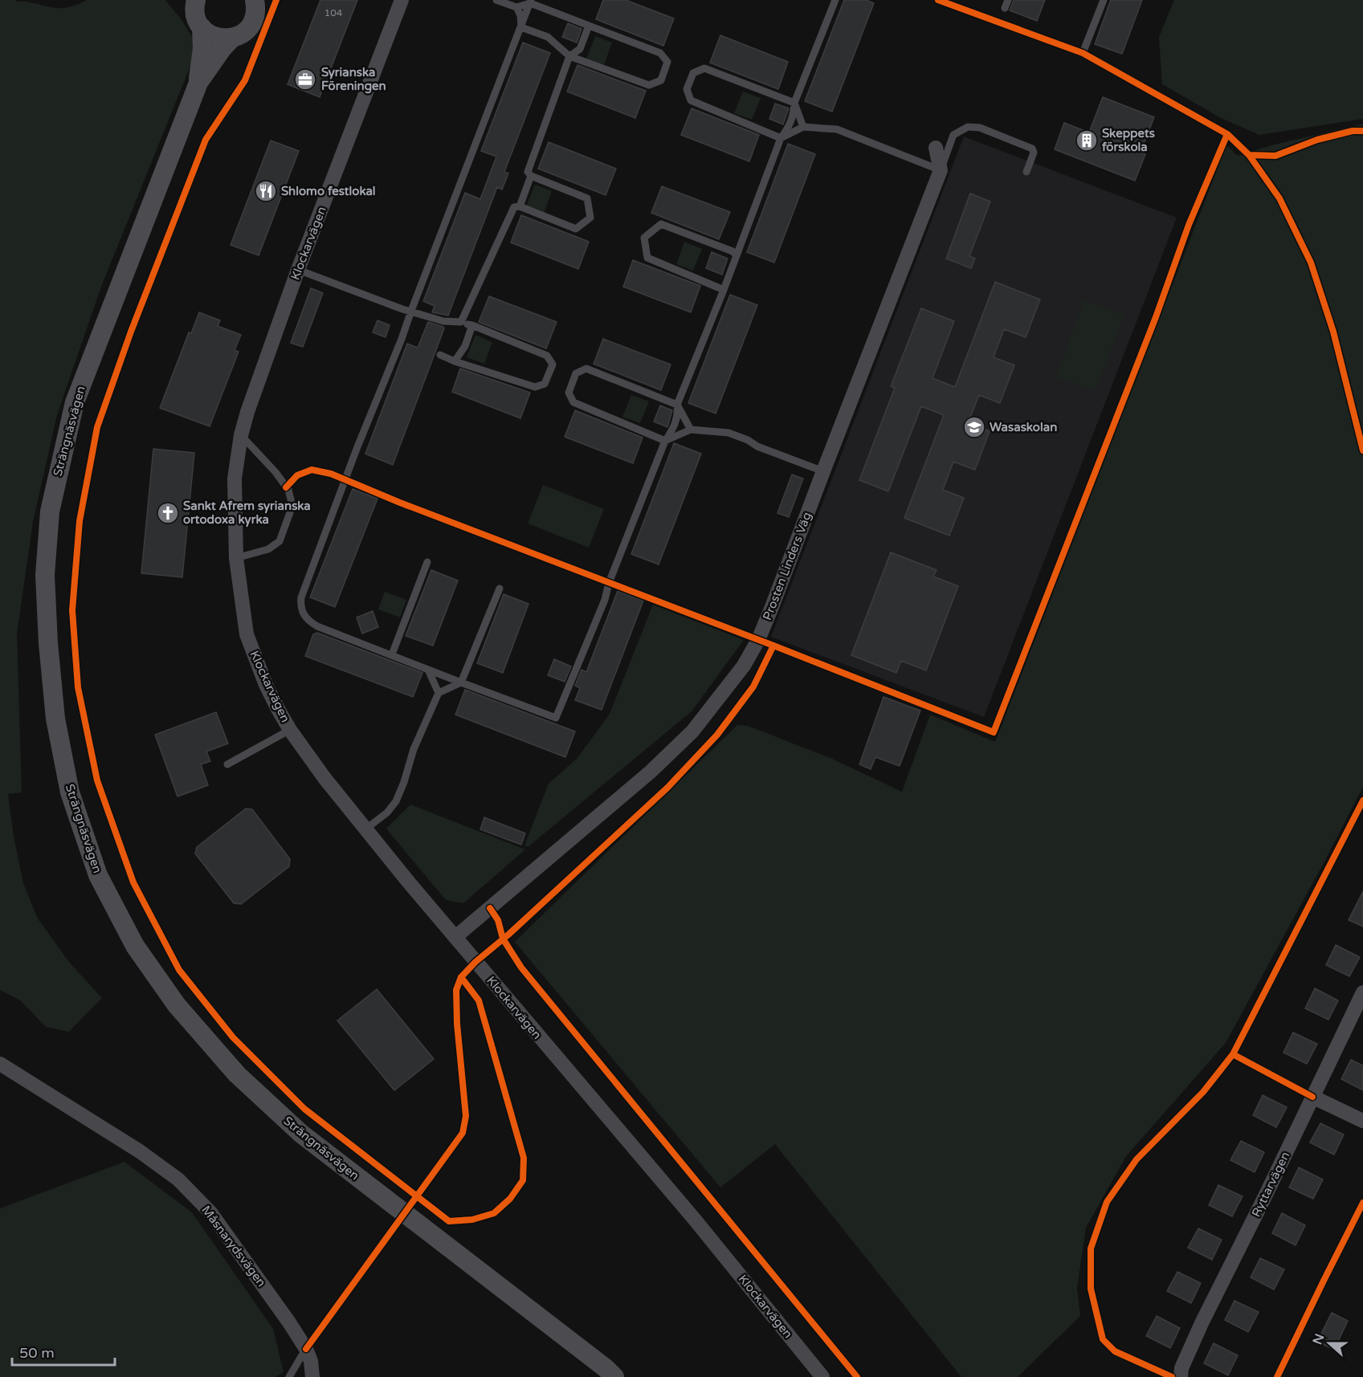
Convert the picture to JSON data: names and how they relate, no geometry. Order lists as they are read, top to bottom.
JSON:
{
  "streets": {
    "main road": ["Strängnäsvägen"],
    "street": [
      "Klockarvägen",
      "Prosten Linders Väg",
      "Ryttarvägen",
      "Måsnarydsvägen"
    ]
  },
  "crossings": [
    ["Klockarvägen", "Prosten Linders Väg"]
  ],
  "places": {
    "office": ["Syrianska Föreningen"],
    "building": ["Skeppets förskola"],
    "restaurant": ["Shlomo festlokal"],
    "school or university": ["Wasaskolan"],
    "church": ["Sankt Afrem syrianska ortodoxa kyrka"]
  },
  "house_numbers": ["104"],
  "scale_bar": "50 m",
  "north": "left"
}
